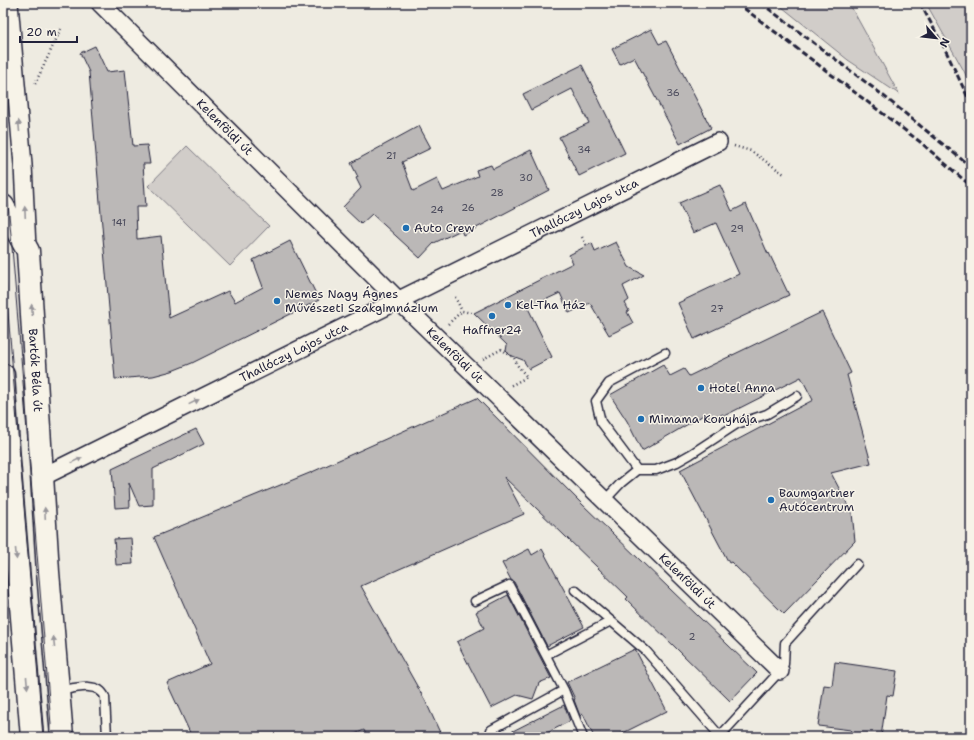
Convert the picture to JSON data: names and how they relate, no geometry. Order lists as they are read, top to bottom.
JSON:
{
  "streets": {
    "street": ["Kelenföldi út", "Thallóczy Lajos utca", "Bartók Béla út"]
  },
  "crossings": [
    ["Kelenföldi út", "Thallóczy Lajos utca"],
    ["Thallóczy Lajos utca", "Bartók Béla út"]
  ],
  "one_way": ["Thallóczy Lajos utca"],
  "places": [
    "Auto Crew",
    "Nemes Nagy Ágnes Művészeti Szakgimnázium",
    "Kel-Tha Ház",
    "Haffner24",
    "Hotel Anna",
    "Mimama Konyhája",
    "Baumgartner Autócentrum"
  ],
  "house_numbers": [
    "36",
    "34",
    "21",
    "30",
    "28",
    "26",
    "24",
    "141",
    "29",
    "27",
    "2"
  ],
  "scale_bar": "20 m",
  "north": "bottom right"
}
